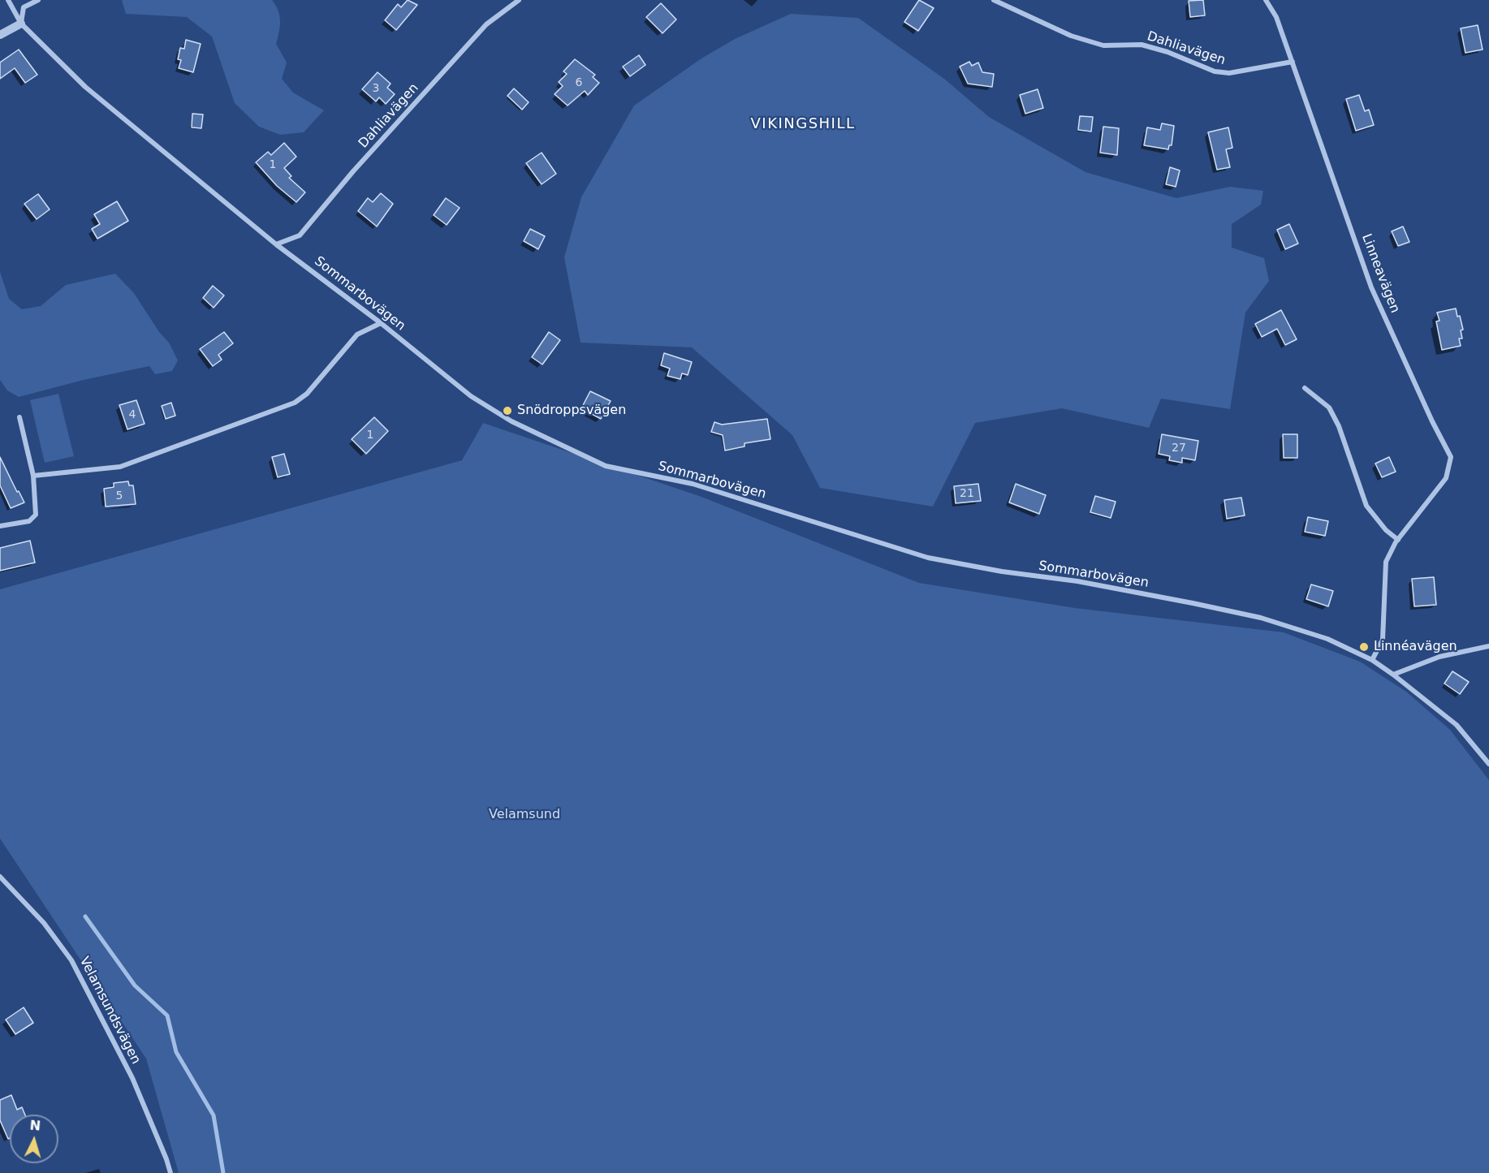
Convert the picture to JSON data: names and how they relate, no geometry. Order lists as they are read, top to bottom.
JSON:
{
  "streets": {
    "street": [
      "Dahliavägen",
      "Linneavägen",
      "Sommarbovägen",
      "Velamsundsvägen"
    ]
  },
  "crossings": [
    ["Dahliavägen", "Linneavägen"],
    ["Dahliavägen", "Sommarbovägen"],
    ["Linneavägen", "Sommarbovägen"]
  ],
  "districts": ["VIKINGSHILL"],
  "parks": ["Velamsund"],
  "places": ["Snödroppsvägen", "Linnéavägen"],
  "house_numbers": [
    "6",
    "3",
    "1",
    "4",
    "1",
    "27",
    "21",
    "5"
  ],
  "north": "top"
}
